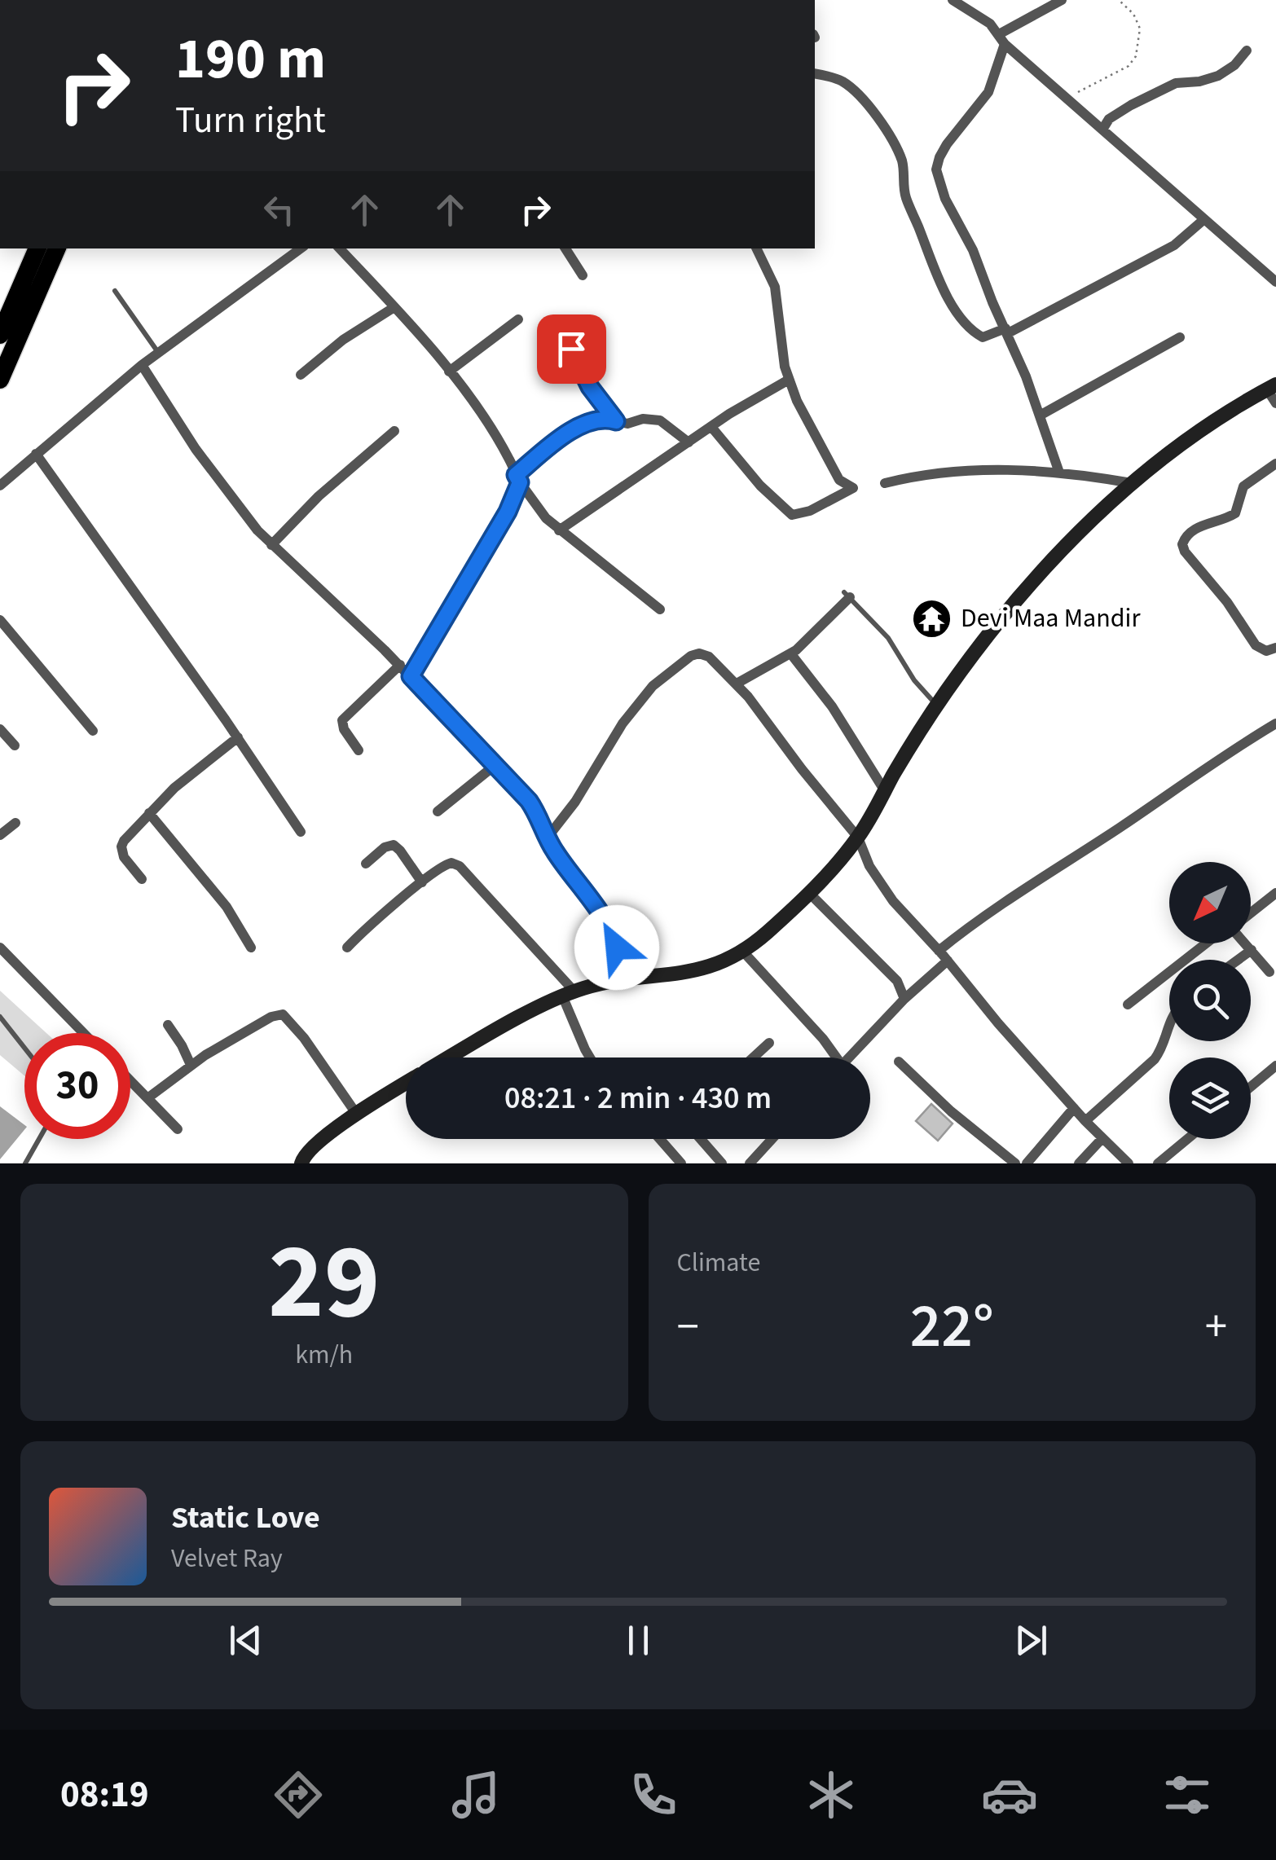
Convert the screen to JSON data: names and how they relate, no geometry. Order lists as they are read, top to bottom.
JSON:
{
  "places": {
    "temple": ["Devi Maa Mandir"]
  },
  "north": "bottom left",
  "page": {
    "turn": ["190 m", "Turn right"],
    "limit": "30",
    "trip": "08:21 · 2 min · 430 m",
    "tile": [
      ["29", "km/h"],
      "Climate"
    ],
    "heat": ["−", "22°", "+"],
    "song": ["Static Love", "Velvet Ray"],
    "tabs": "08:19"
  }
}
